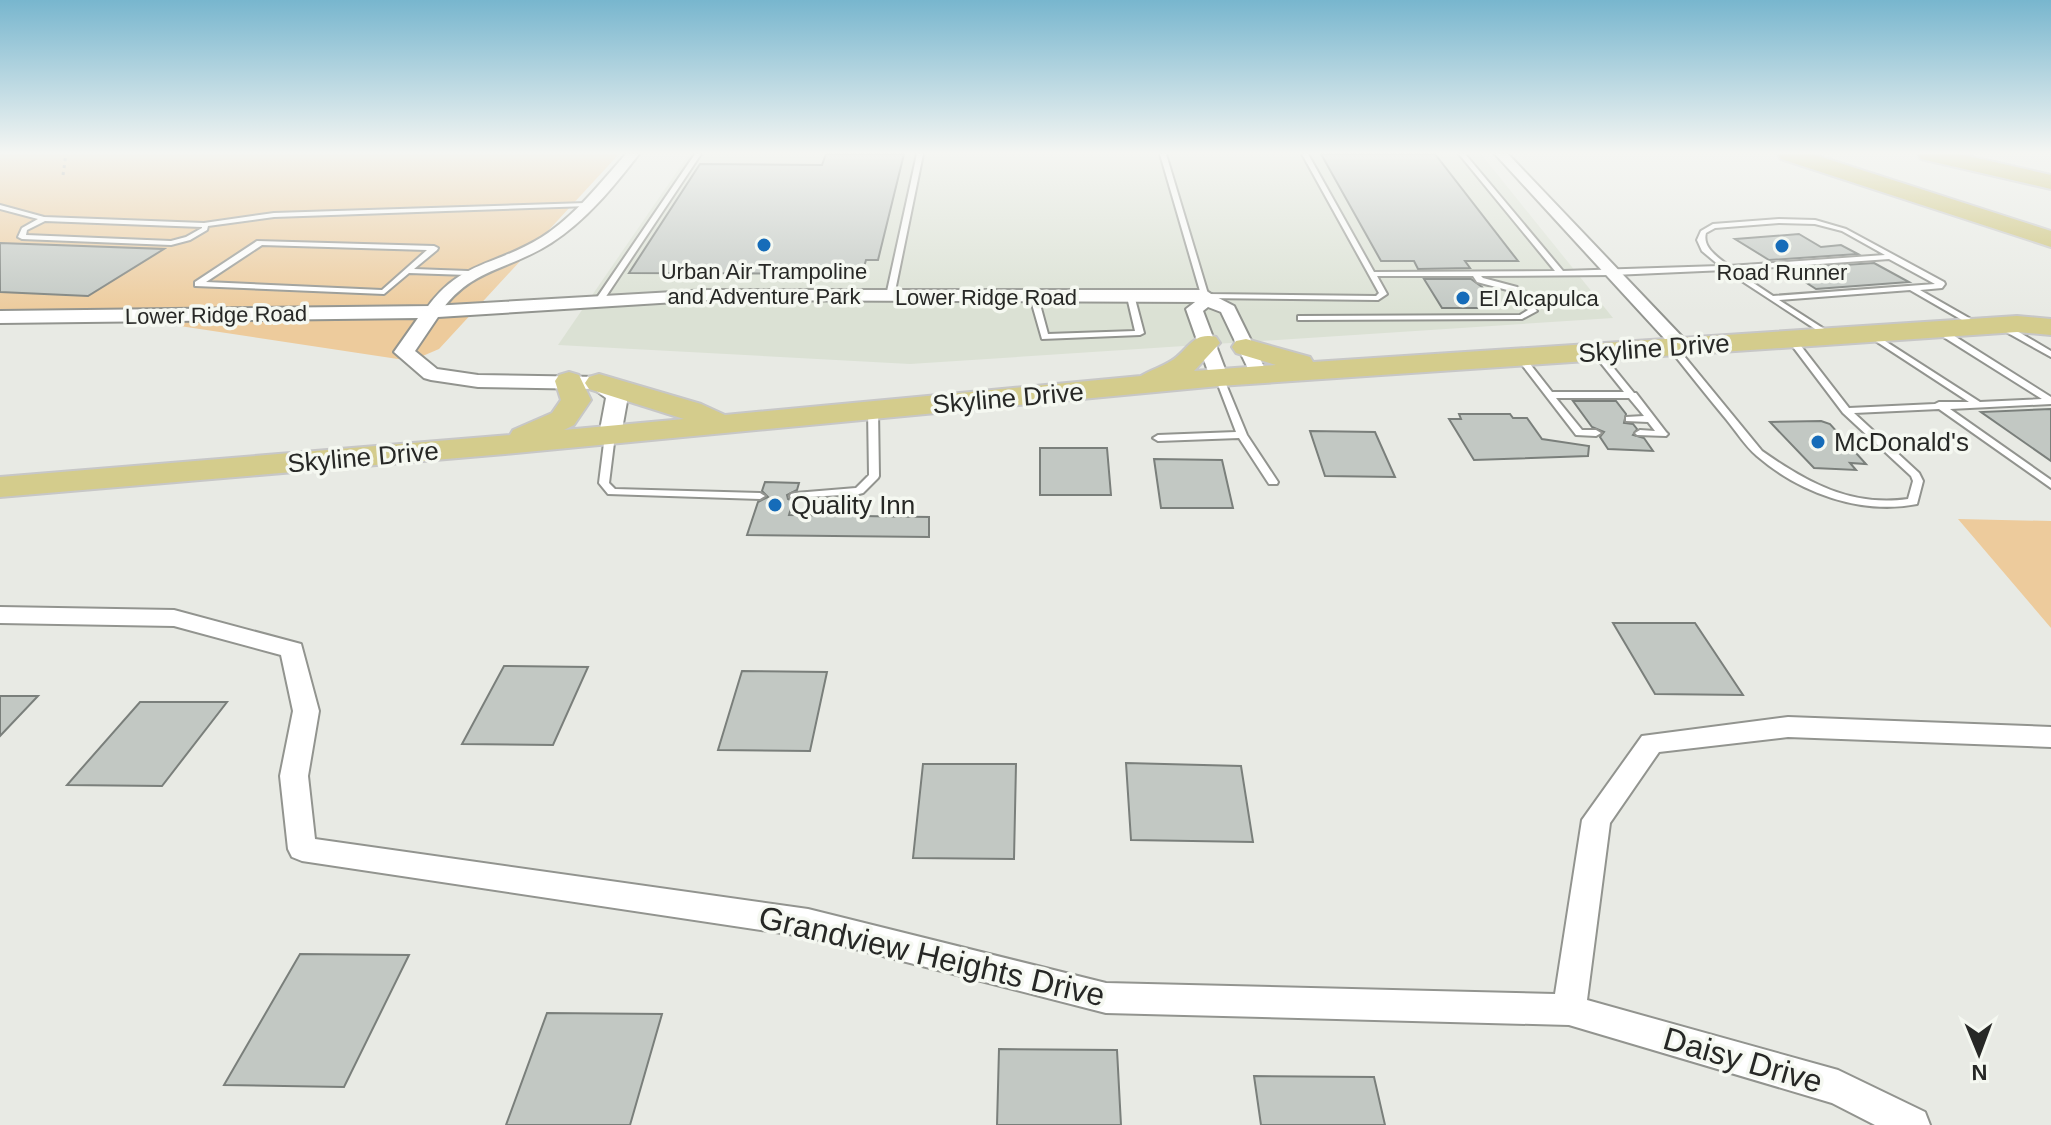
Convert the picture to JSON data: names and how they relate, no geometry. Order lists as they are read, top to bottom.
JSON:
{
  "streets": {
    "highway": ["Skyline Drive"],
    "street": ["Lower Ridge Road", "Grandview Heights Drive", "Daisy Drive"]
  },
  "crossings": [
    ["Grandview Heights Drive", "Daisy Drive"]
  ],
  "places": [
    "Urban Air Trampoline and Adventure Park",
    "Road Runner",
    "El Alcapulca",
    "McDonald's",
    "Quality Inn"
  ],
  "north": "bottom"
}
